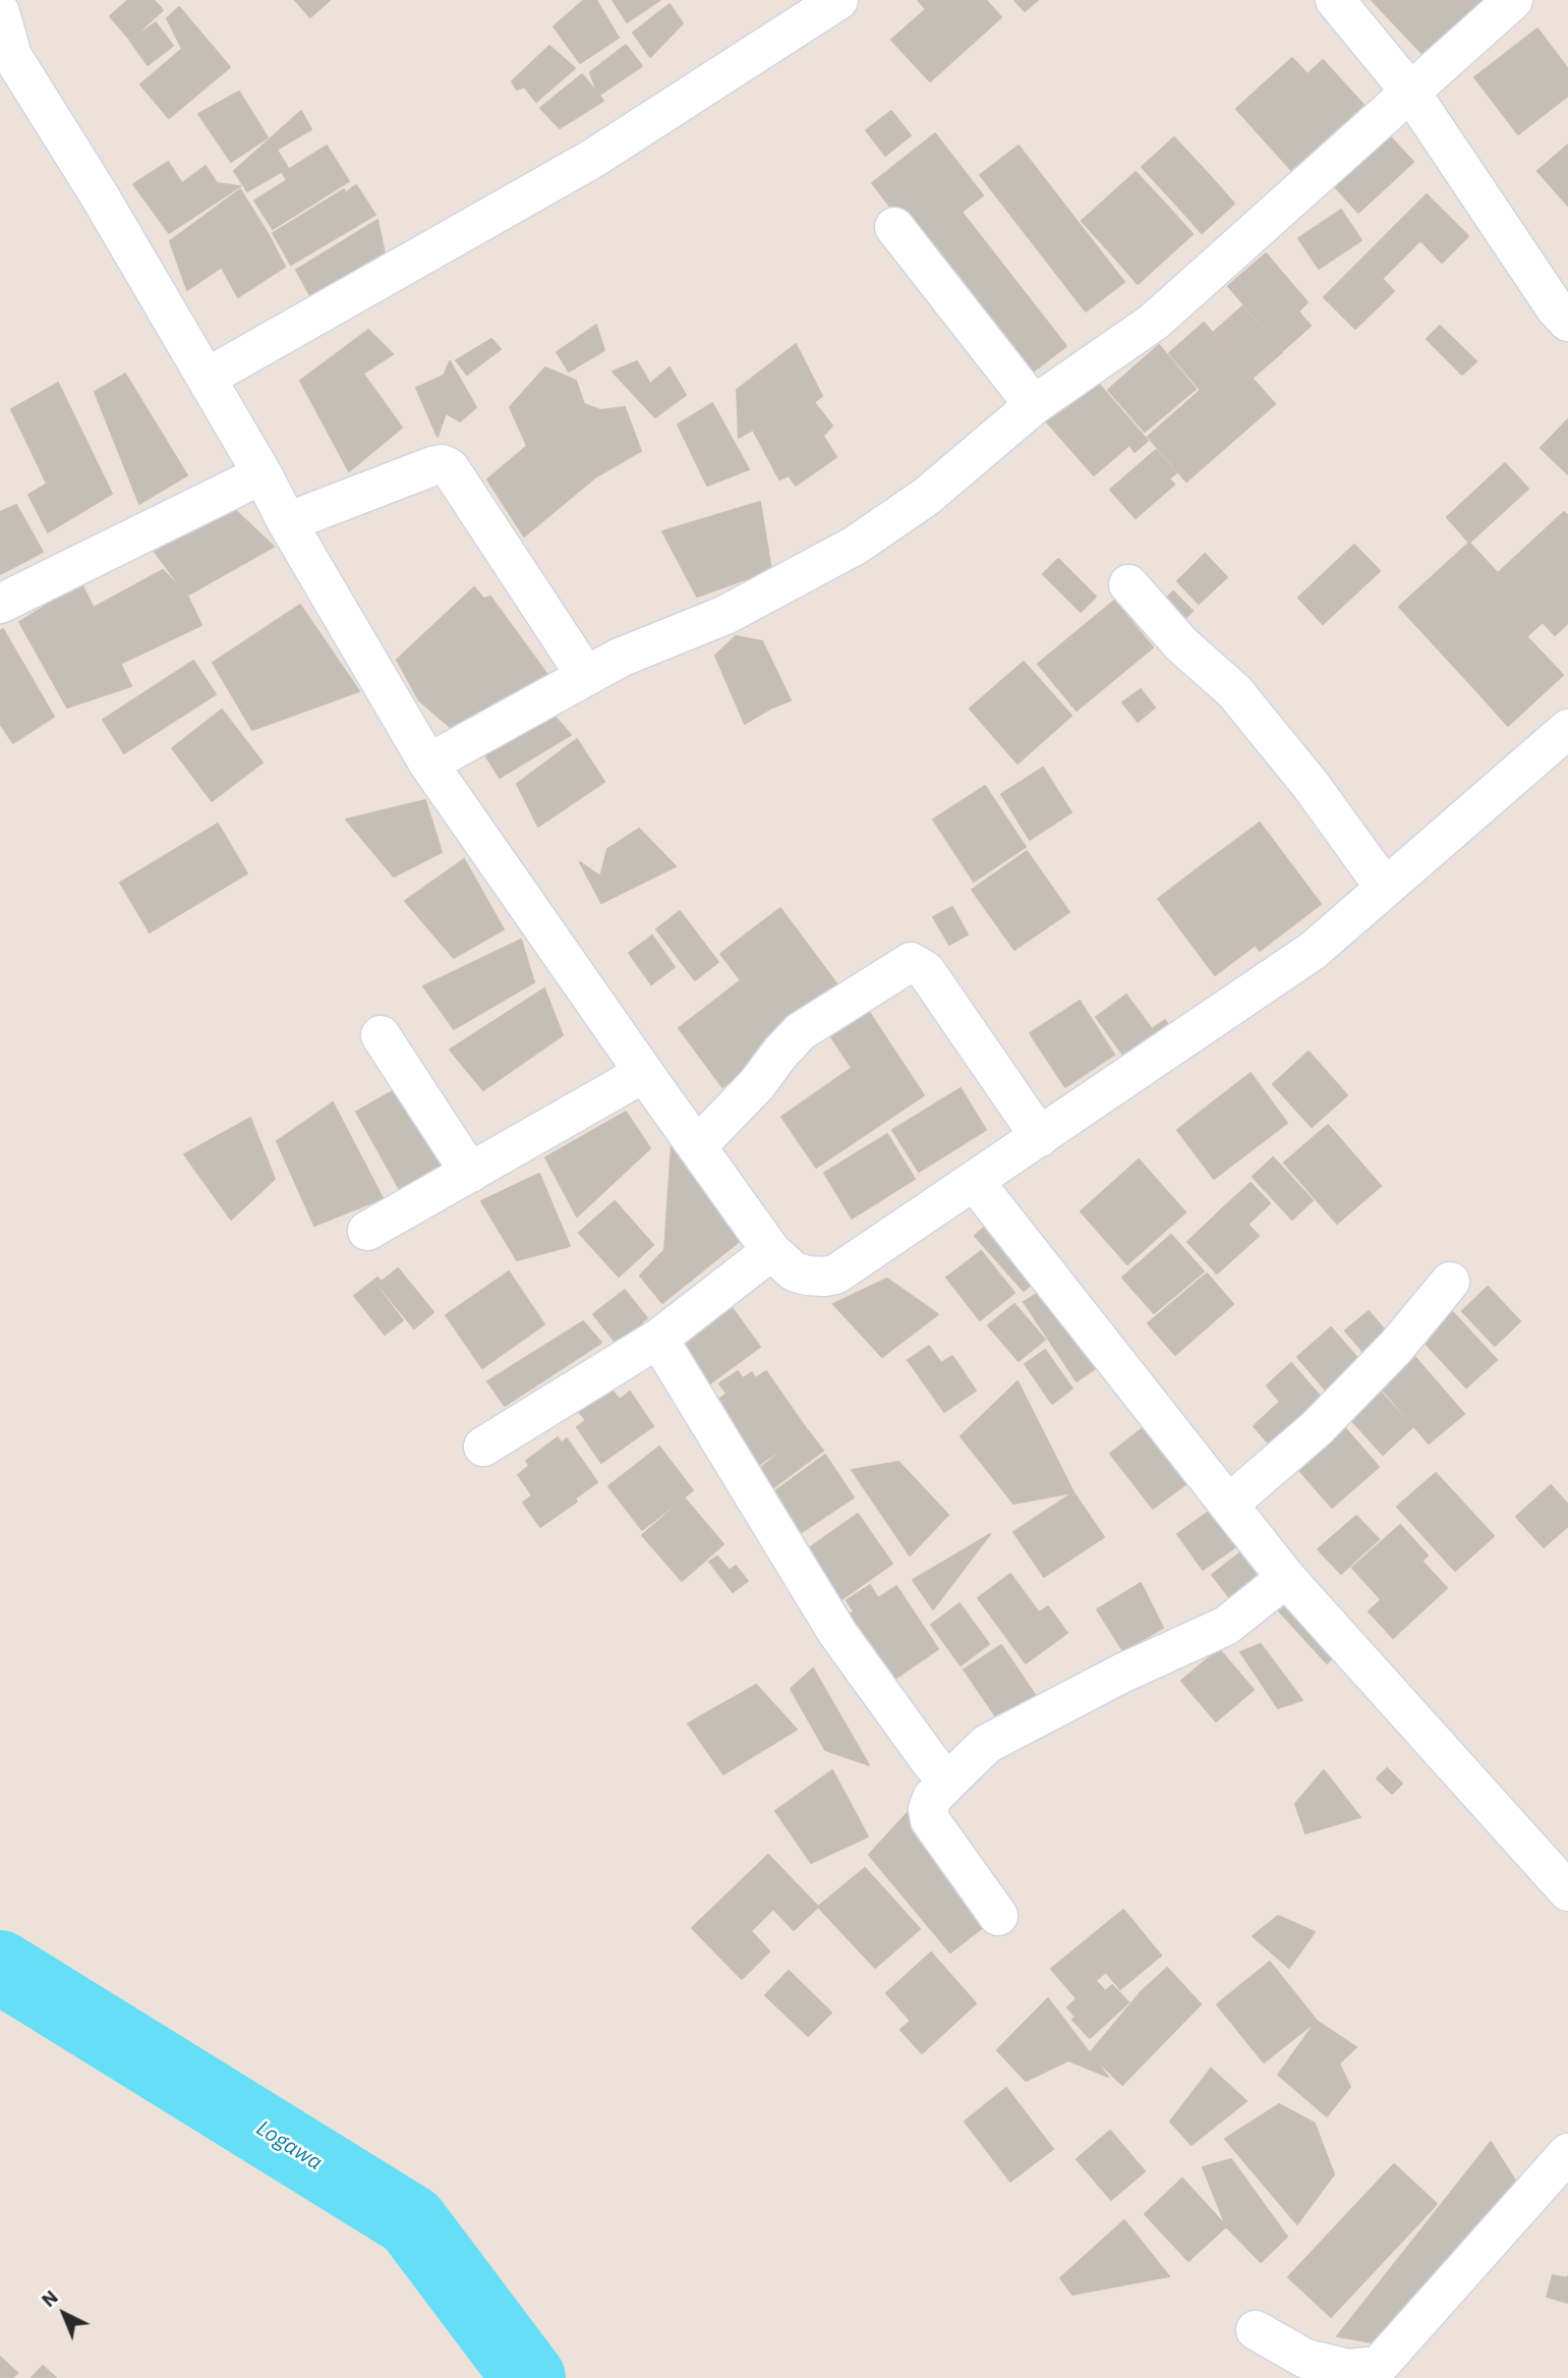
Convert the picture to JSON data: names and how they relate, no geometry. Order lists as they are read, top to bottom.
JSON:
{
  "water": ["Logawa"],
  "north": "top left"
}
